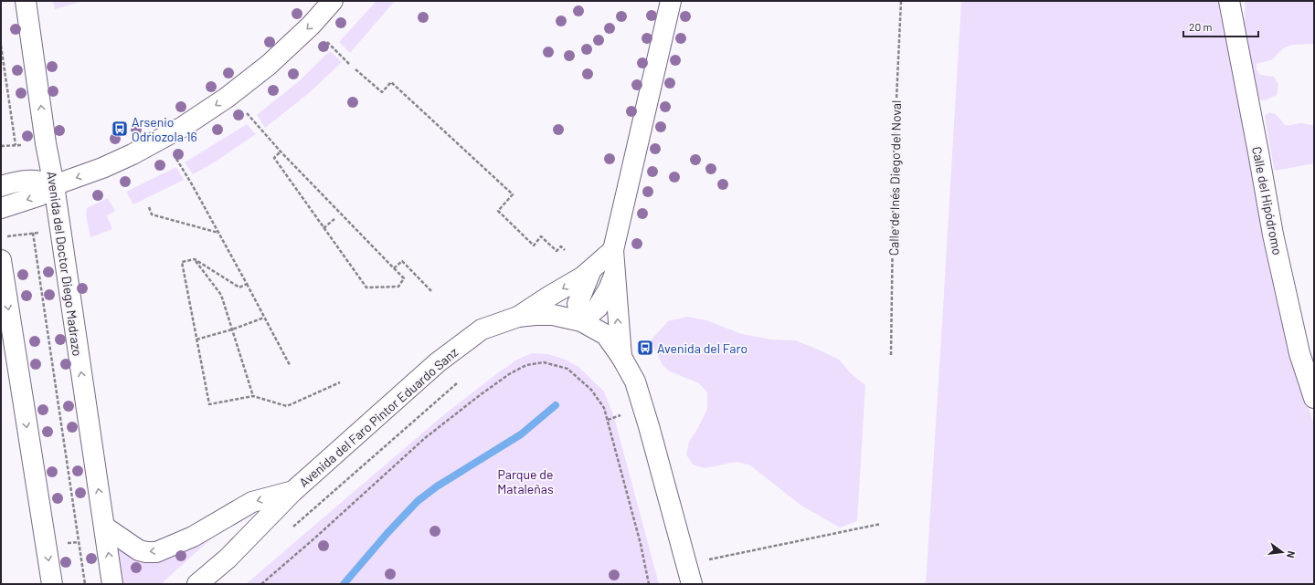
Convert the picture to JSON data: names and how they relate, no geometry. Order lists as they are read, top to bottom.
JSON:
{
  "streets": {
    "street": ["Calle del Hipódromo", "Avenida del Doctor Diego Madrazo", "Avenida del Faro Pintor Eduardo Sanz"],
    "path": ["Calle de Inés Diego del Noval"]
  },
  "parks": ["Parque de Mataleñas"],
  "places": {
    "bus stop": ["Arsenio Odriozola 16", "Avenida del Faro"]
  },
  "scale_bar": "20 m",
  "north": "right"
}
